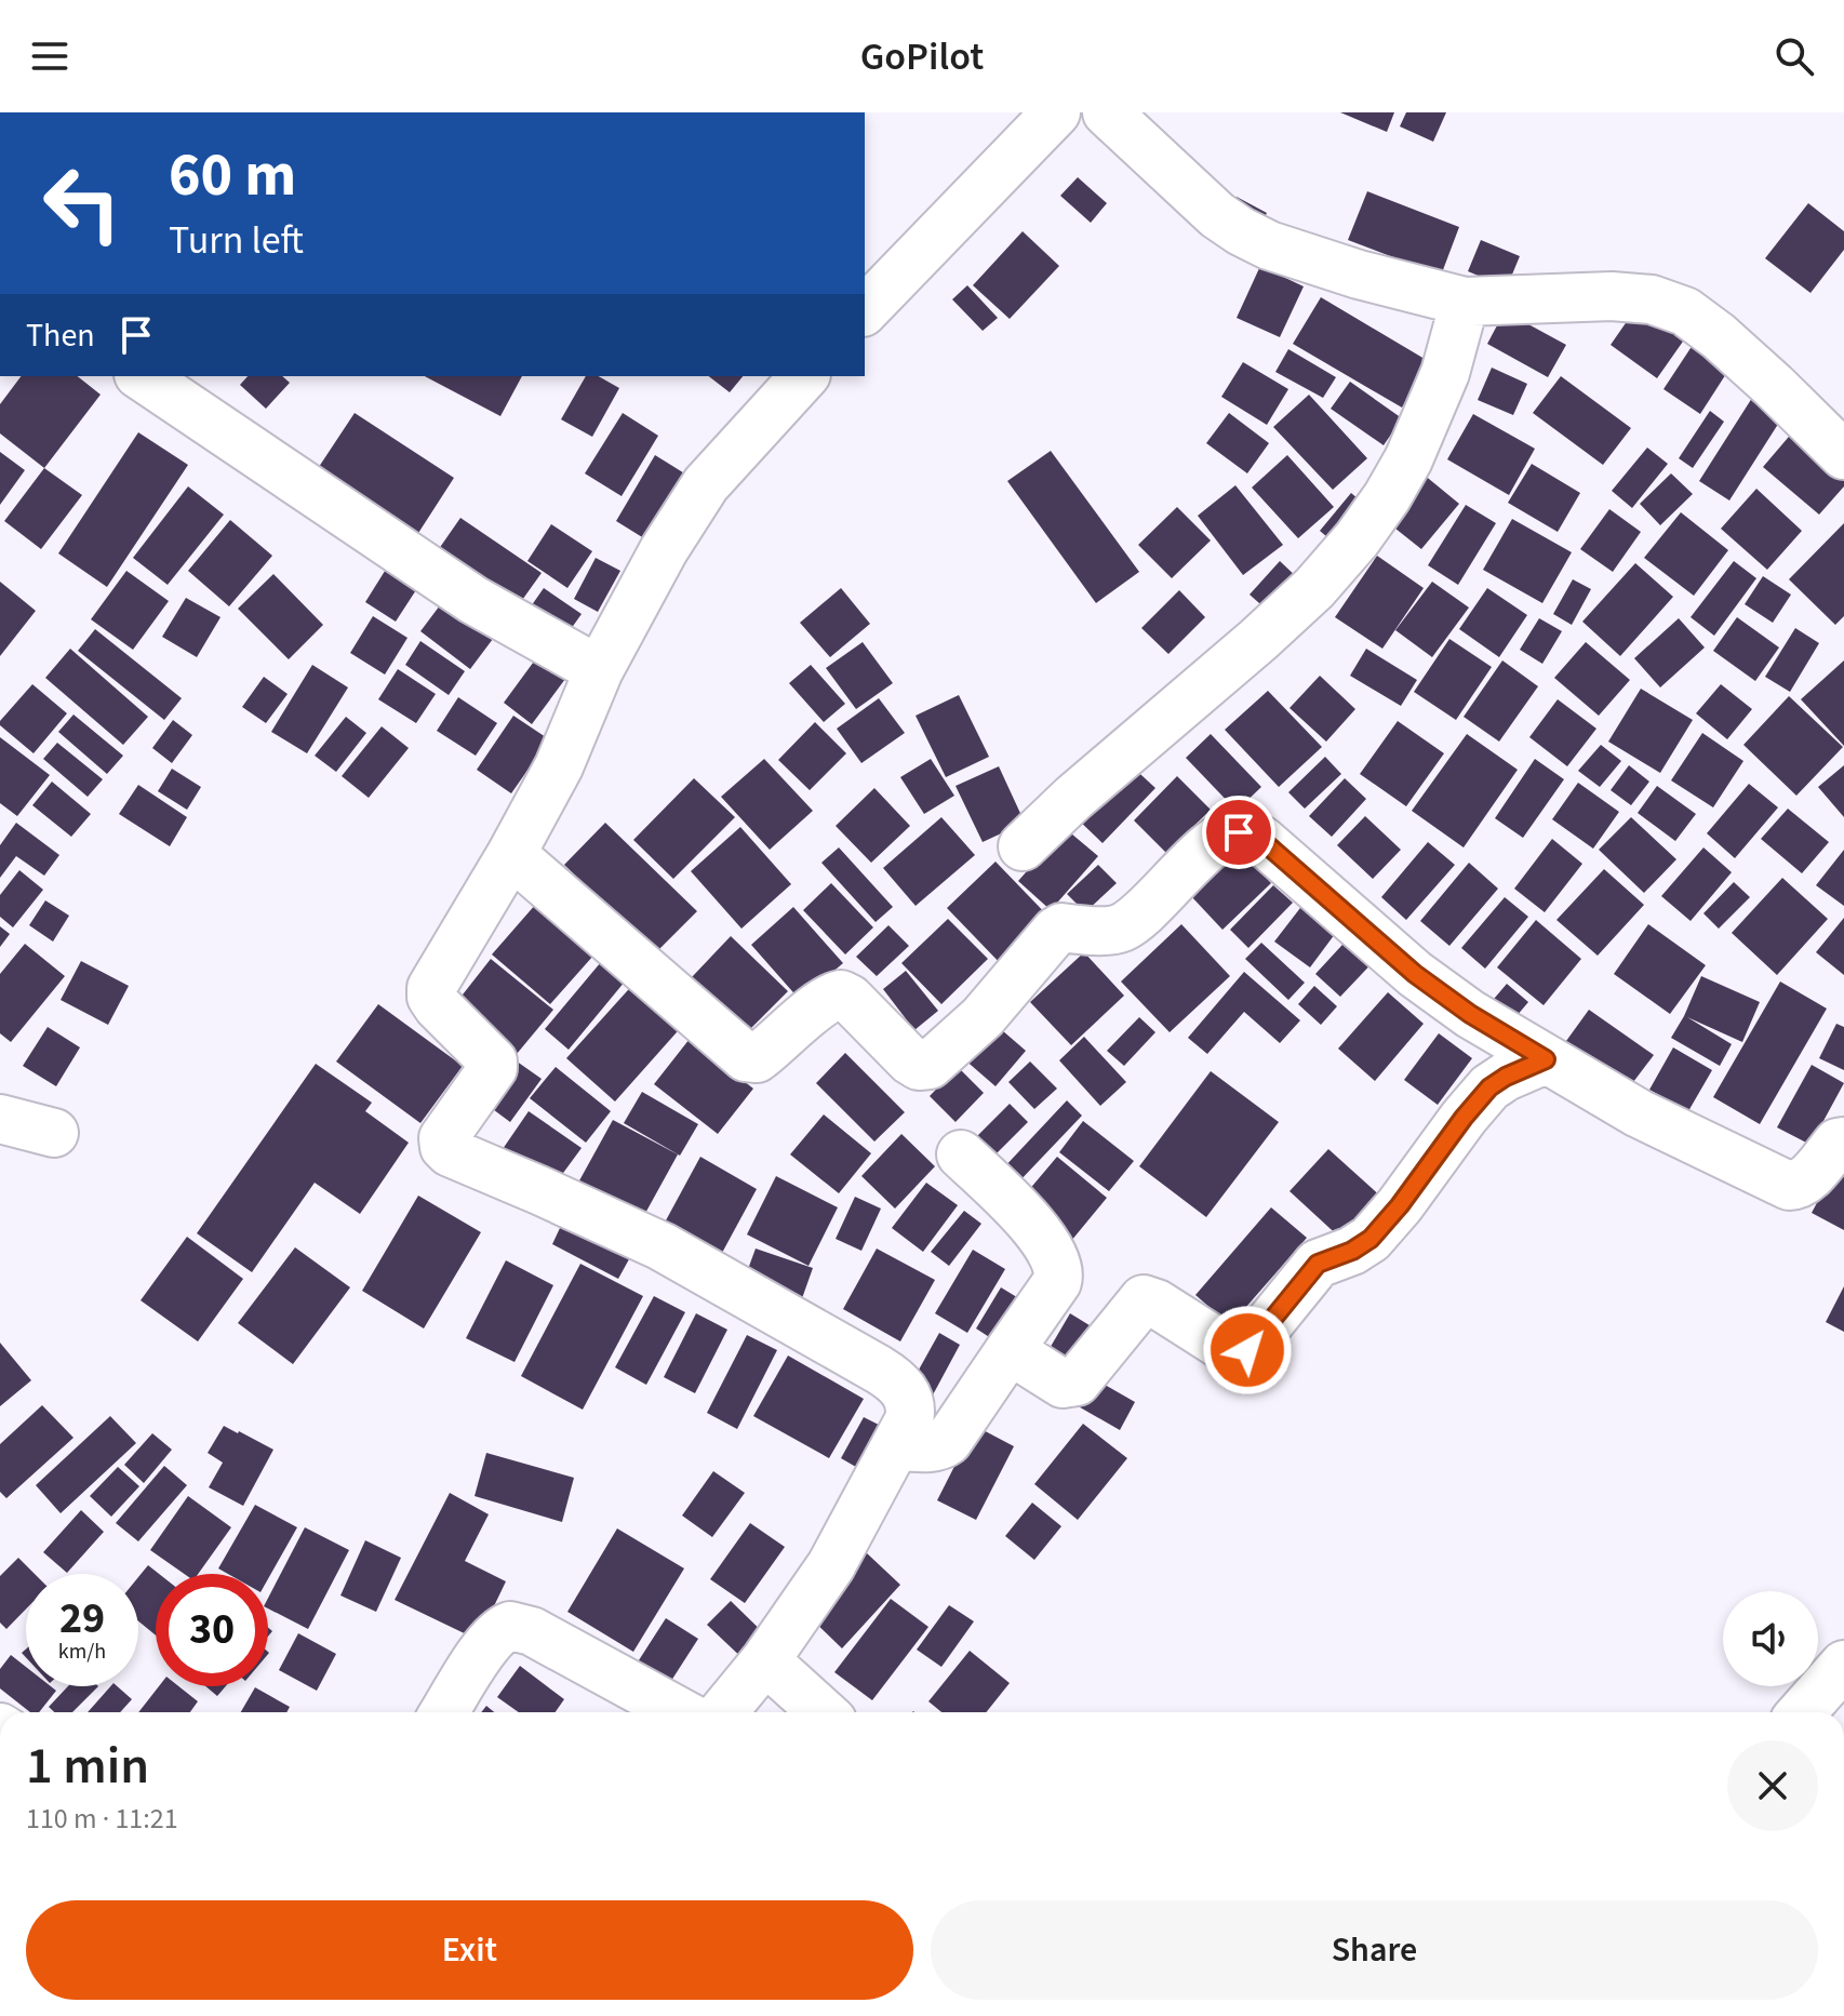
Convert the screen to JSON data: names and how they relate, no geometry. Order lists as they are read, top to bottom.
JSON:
{
  "page": {
    "header": "GoPilot",
    "turn": ["60 m", "Turn left"],
    "then": "Then",
    "speed": "29 km/h",
    "limit": "30",
    "heading": ["1 min", "110 m · 11:21"],
    "buttons": ["Exit", "Share"]
  }
}
